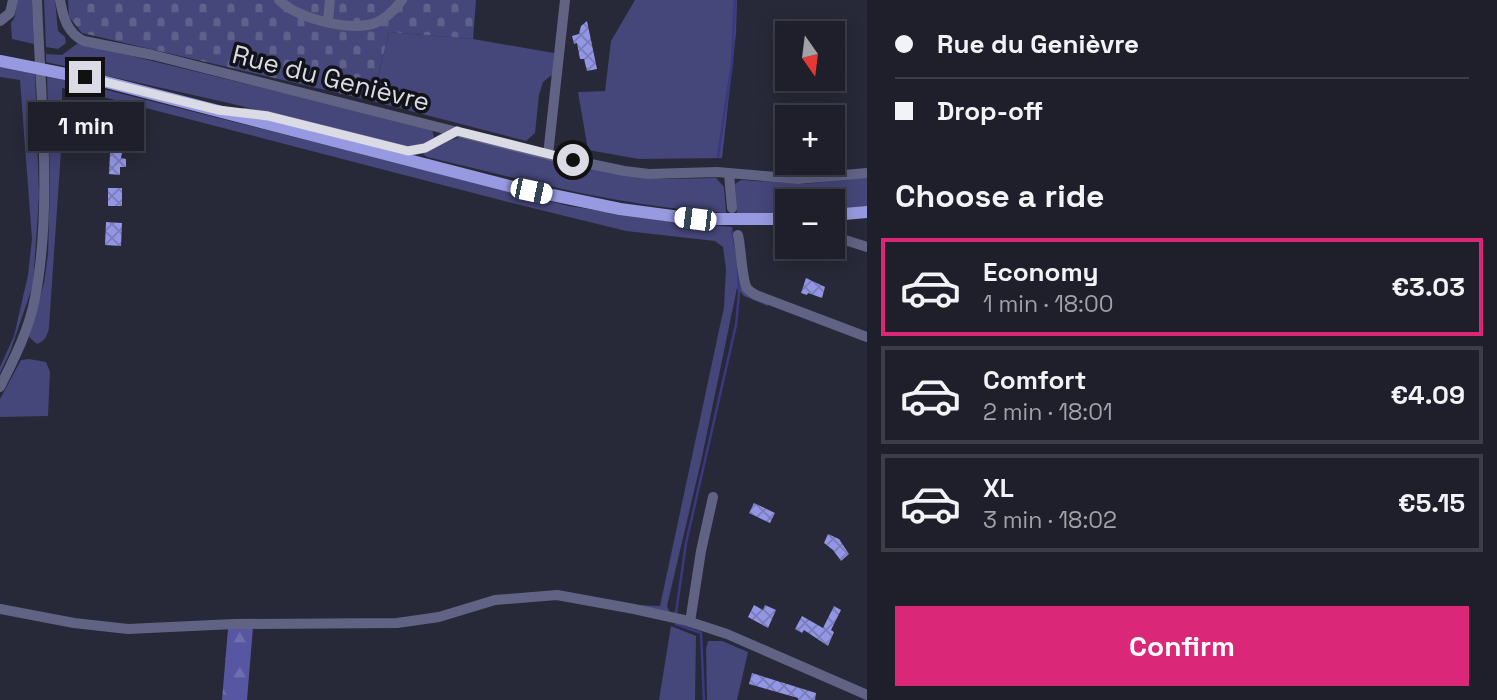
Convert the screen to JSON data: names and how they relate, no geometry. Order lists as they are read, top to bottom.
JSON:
{
  "streets": {
    "street": ["Rue du Genièvre"]
  },
  "north": "bottom",
  "page": {
    "banner": ["Rue du Genièvre", "Drop-off"],
    "map_buttons": ["+", "−"],
    "bubble": "1 min",
    "heading": "Choose a ride",
    "list": [
      {
        "name": "Economy",
        "note": "1 min · 18:00",
        "value": "€3.03"
      },
      {
        "name": "Comfort",
        "note": "2 min · 18:01",
        "value": "€4.09"
      },
      {
        "name": "XL",
        "note": "3 min · 18:02",
        "value": "€5.15"
      }
    ],
    "buttons": "Confirm"
  }
}
